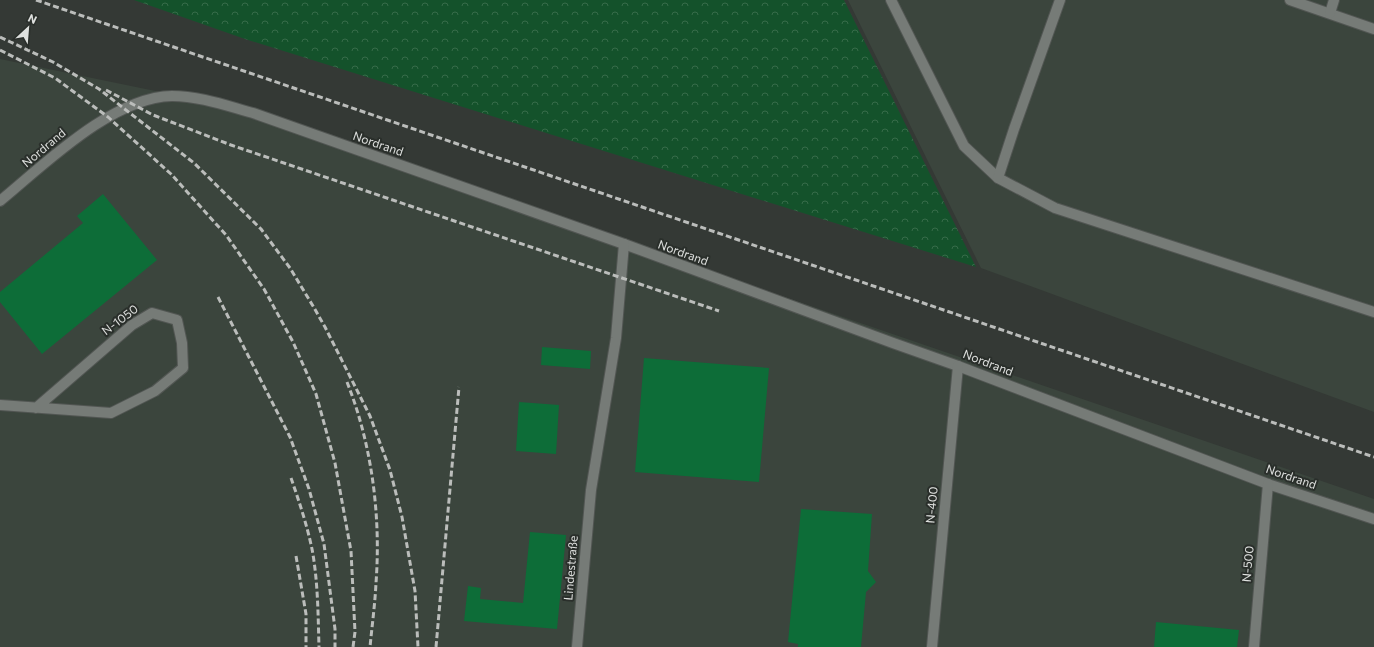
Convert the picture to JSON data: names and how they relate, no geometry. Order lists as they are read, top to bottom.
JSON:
{
  "streets": {
    "lane": [
      "Nordrand",
      "N-1050",
      "N-400",
      "N-500",
      "Lindestraße"
    ]
  },
  "crossings": [
    ["Nordrand", "N-400"],
    ["Nordrand", "N-500"],
    ["Nordrand", "Lindestraße"]
  ],
  "north": "top right"
}
